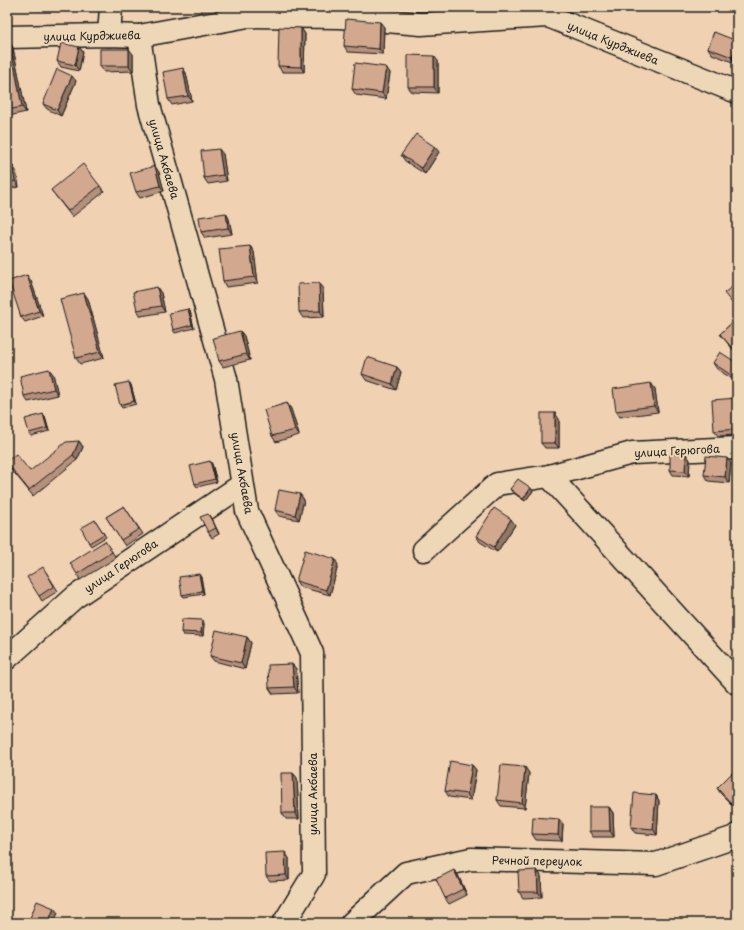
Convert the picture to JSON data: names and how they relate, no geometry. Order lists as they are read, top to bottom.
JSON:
{
  "streets": {
    "street": [
      "улица Курджиева",
      "улица Акбаева",
      "улица Герюгова",
      "Речной переулок"
    ]
  },
  "crossings": [
    ["улица Курджиева", "улица Акбаева"],
    ["улица Акбаева", "улица Герюгова"]
  ]
}
